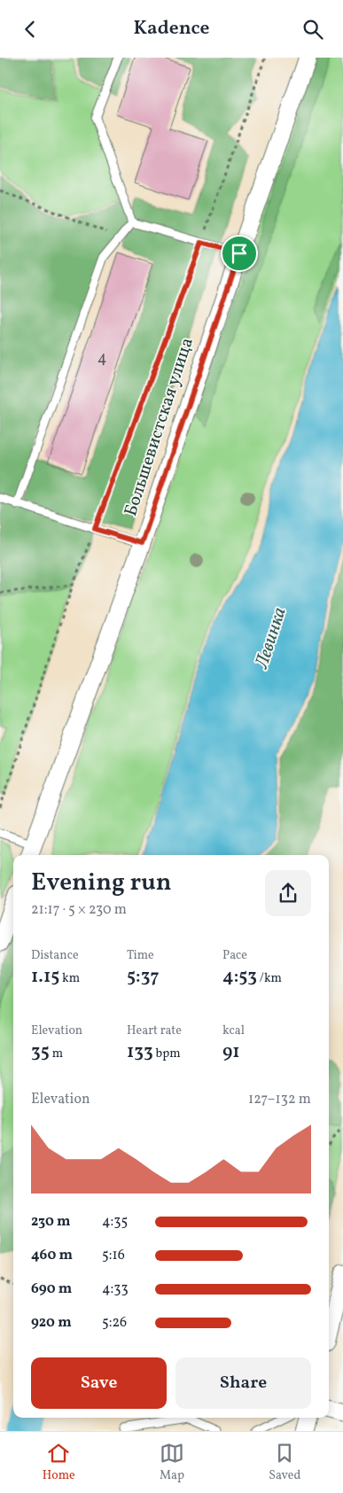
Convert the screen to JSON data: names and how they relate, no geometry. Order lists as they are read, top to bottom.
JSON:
{
  "streets": {
    "street": ["Большевистская улица"]
  },
  "water": ["Левинка"],
  "house_numbers": ["4"],
  "page": {
    "header": "Kadence",
    "heading": ["Evening run", "21:17 · 5 × 230 m"],
    "stats": [
      ["Distance", "1.15 km"],
      ["Time", "5:37"],
      ["Pace", "4:53 /km"],
      ["Elevation", "35 m"],
      ["Heart rate", "133 bpm"],
      ["kcal", "91"]
    ],
    "chart": ["Elevation", "127–132 m"],
    "list": [
      {
        "name": "230 m",
        "note": "4:35"
      },
      {
        "name": "460 m",
        "note": "5:16"
      },
      {
        "name": "690 m",
        "note": "4:33"
      },
      {
        "name": "920 m",
        "note": "5:26"
      }
    ],
    "buttons": ["Save", "Share"],
    "tabs": ["Home", "Map", "Saved"]
  }
}
